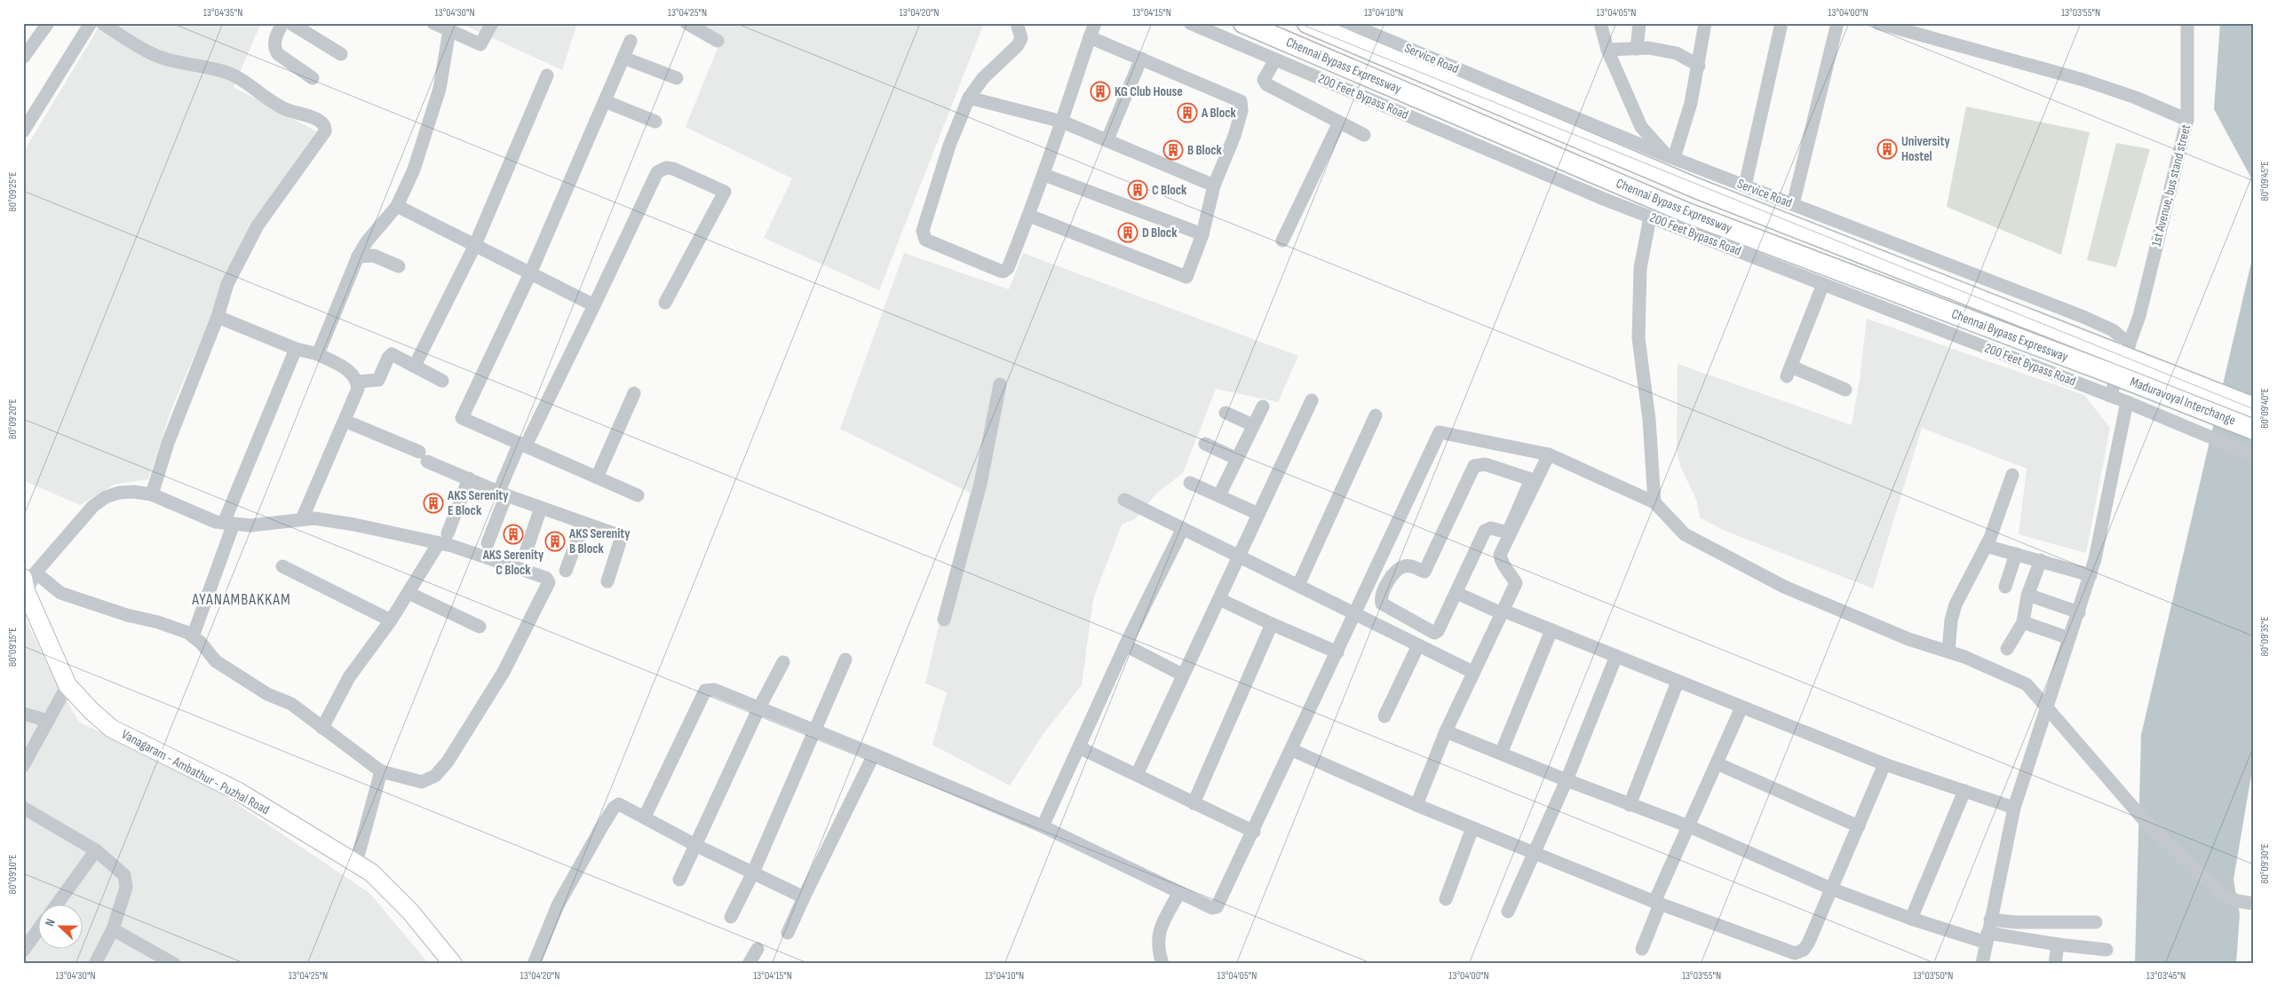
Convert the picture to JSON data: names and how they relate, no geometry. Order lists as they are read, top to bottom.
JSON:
{
  "streets": {
    "highway": ["Chennai Bypass Expressway", "Maduravoyal Interchange"],
    "main road": ["Vanagaram - Ambathur - Puzhal Road"],
    "street": ["Service Road", "200 Feet Bypass Road", "1st Avenue, bus stand street"]
  },
  "crossings": [
    ["Service Road", "Chennai Bypass Expressway"],
    ["Service Road", "1st Avenue, bus stand street"],
    ["Service Road", "Maduravoyal Interchange"],
    ["Chennai Bypass Expressway", "1st Avenue, bus stand street"],
    ["Chennai Bypass Expressway", "Maduravoyal Interchange"],
    ["1st Avenue, bus stand street", "Maduravoyal Interchange"]
  ],
  "districts": ["AYANAMBAKKAM"],
  "places": {
    "building": [
      "KG Club House",
      "A Block",
      "University Hostel",
      "B Block",
      "C Block",
      "D Block",
      "AKS Serenity E Block",
      "AKS Serenity C Block",
      "AKS Serenity B Block"
    ]
  },
  "north": "left",
  "coordinates": [
    "13°04'35\"N",
    "13°04'30\"N",
    "13°04'25\"N",
    "13°04'20\"N",
    "13°04'15\"N",
    "13°04'10\"N",
    "13°04'05\"N",
    "13°04'00\"N",
    "13°03'55\"N",
    "80°09'45\"E",
    "80°09'25\"E",
    "80°09'40\"E",
    "80°09'20\"E",
    "80°09'35\"E",
    "80°09'15\"E",
    "80°09'30\"E",
    "80°09'10\"E",
    "13°03'50\"N",
    "13°03'45\"N"
  ]
}
